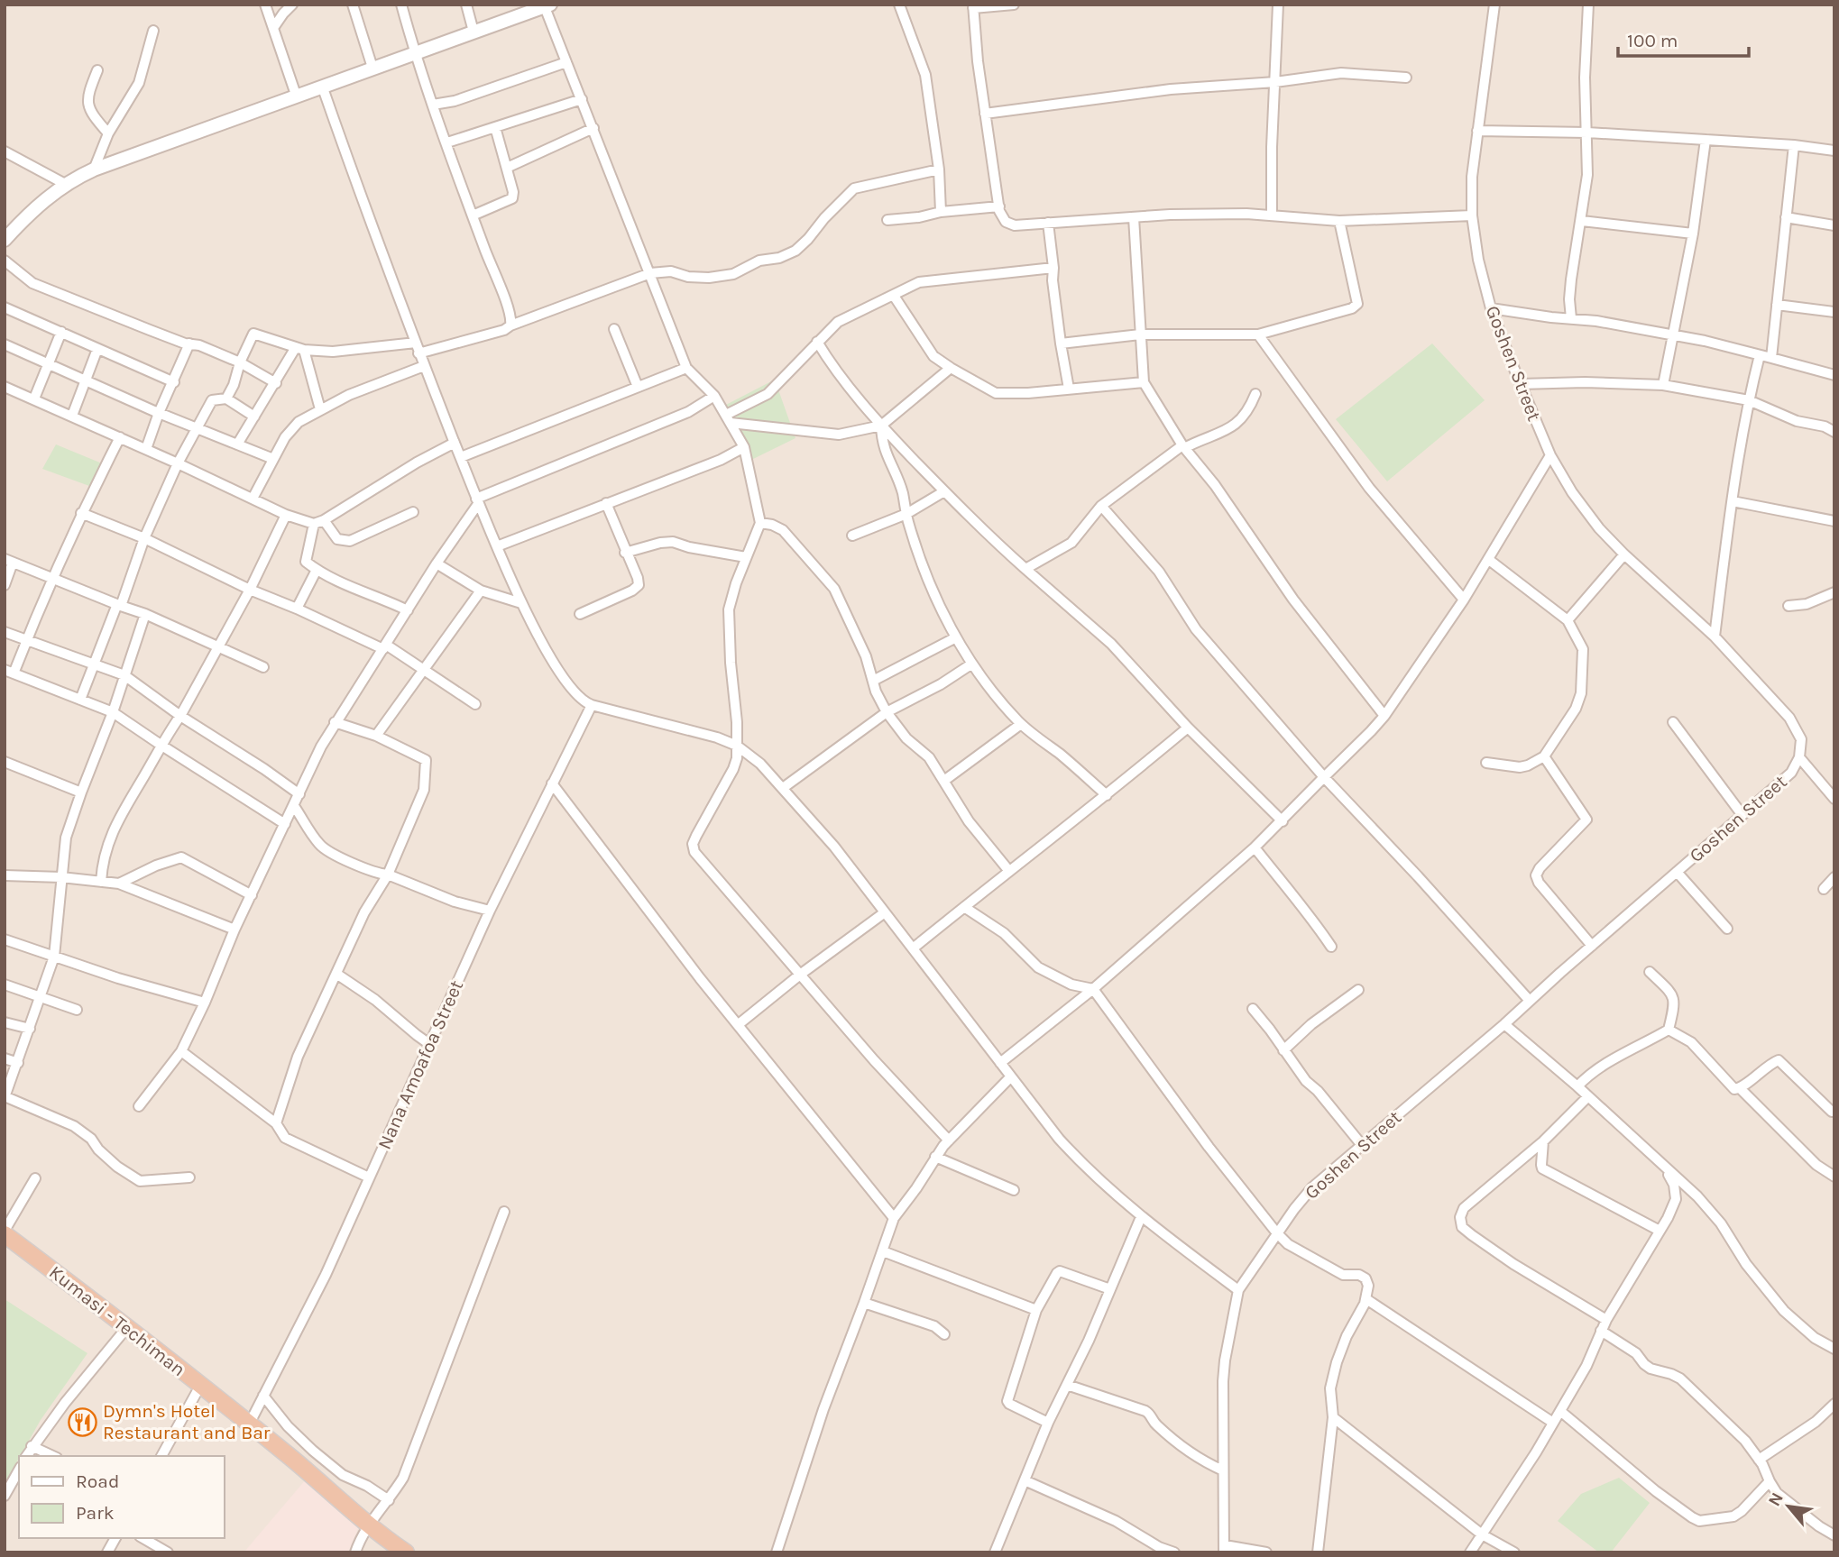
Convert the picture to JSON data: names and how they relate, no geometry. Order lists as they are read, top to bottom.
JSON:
{
  "streets": {
    "highway": ["Kumasi - Techiman"],
    "street": ["Goshen Street", "Nana Amoafoa Street"]
  },
  "crossings": [
    ["Nana Amoafoa Street", "Kumasi - Techiman"]
  ],
  "places": {
    "restaurant": ["Dymn's Hotel Restaurant and Bar"]
  },
  "legend": ["Road", "Park"],
  "scale_bar": "100 m",
  "north": "top left"
}
